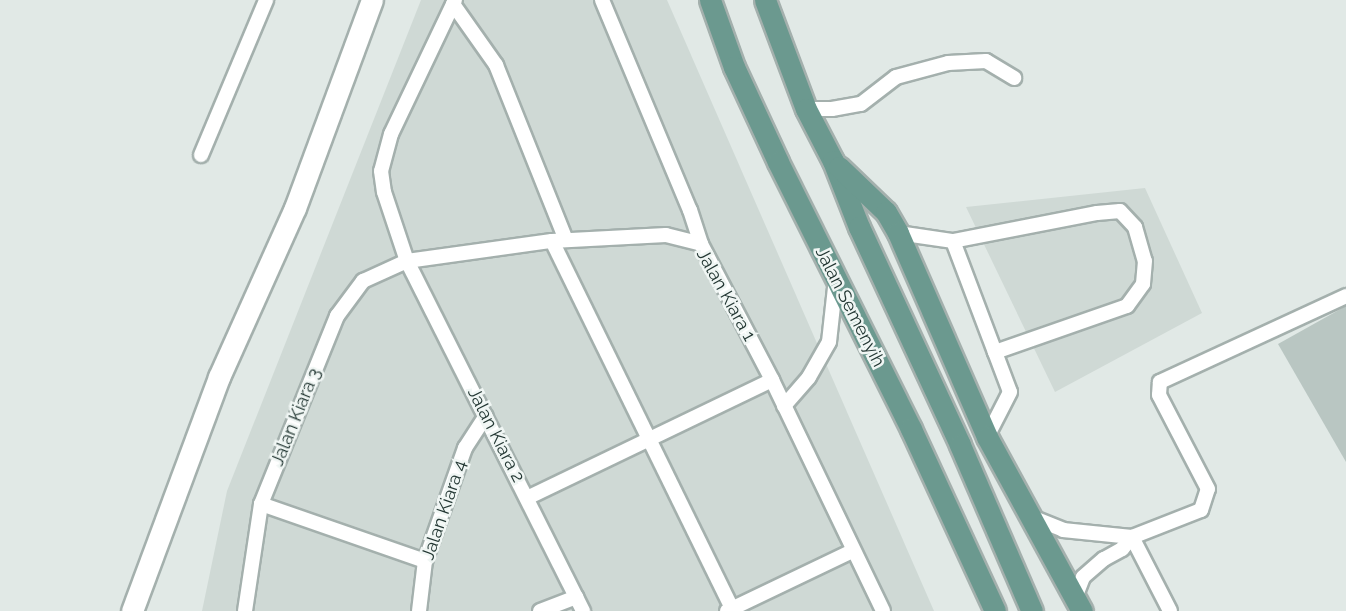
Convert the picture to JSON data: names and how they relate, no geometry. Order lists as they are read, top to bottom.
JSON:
{
  "streets": {
    "main road": ["Jalan Semenyih"],
    "lane": [
      "Jalan Kiara 1",
      "Jalan Kiara 3",
      "Jalan Kiara 2",
      "Jalan Kiara 4"
    ]
  },
  "crossings": [
    ["Jalan Kiara 1", "Jalan Kiara 3"],
    ["Jalan Kiara 1", "Jalan Kiara 2"],
    ["Jalan Kiara 3", "Jalan Kiara 2"],
    ["Jalan Kiara 2", "Jalan Kiara 4"]
  ]
}
